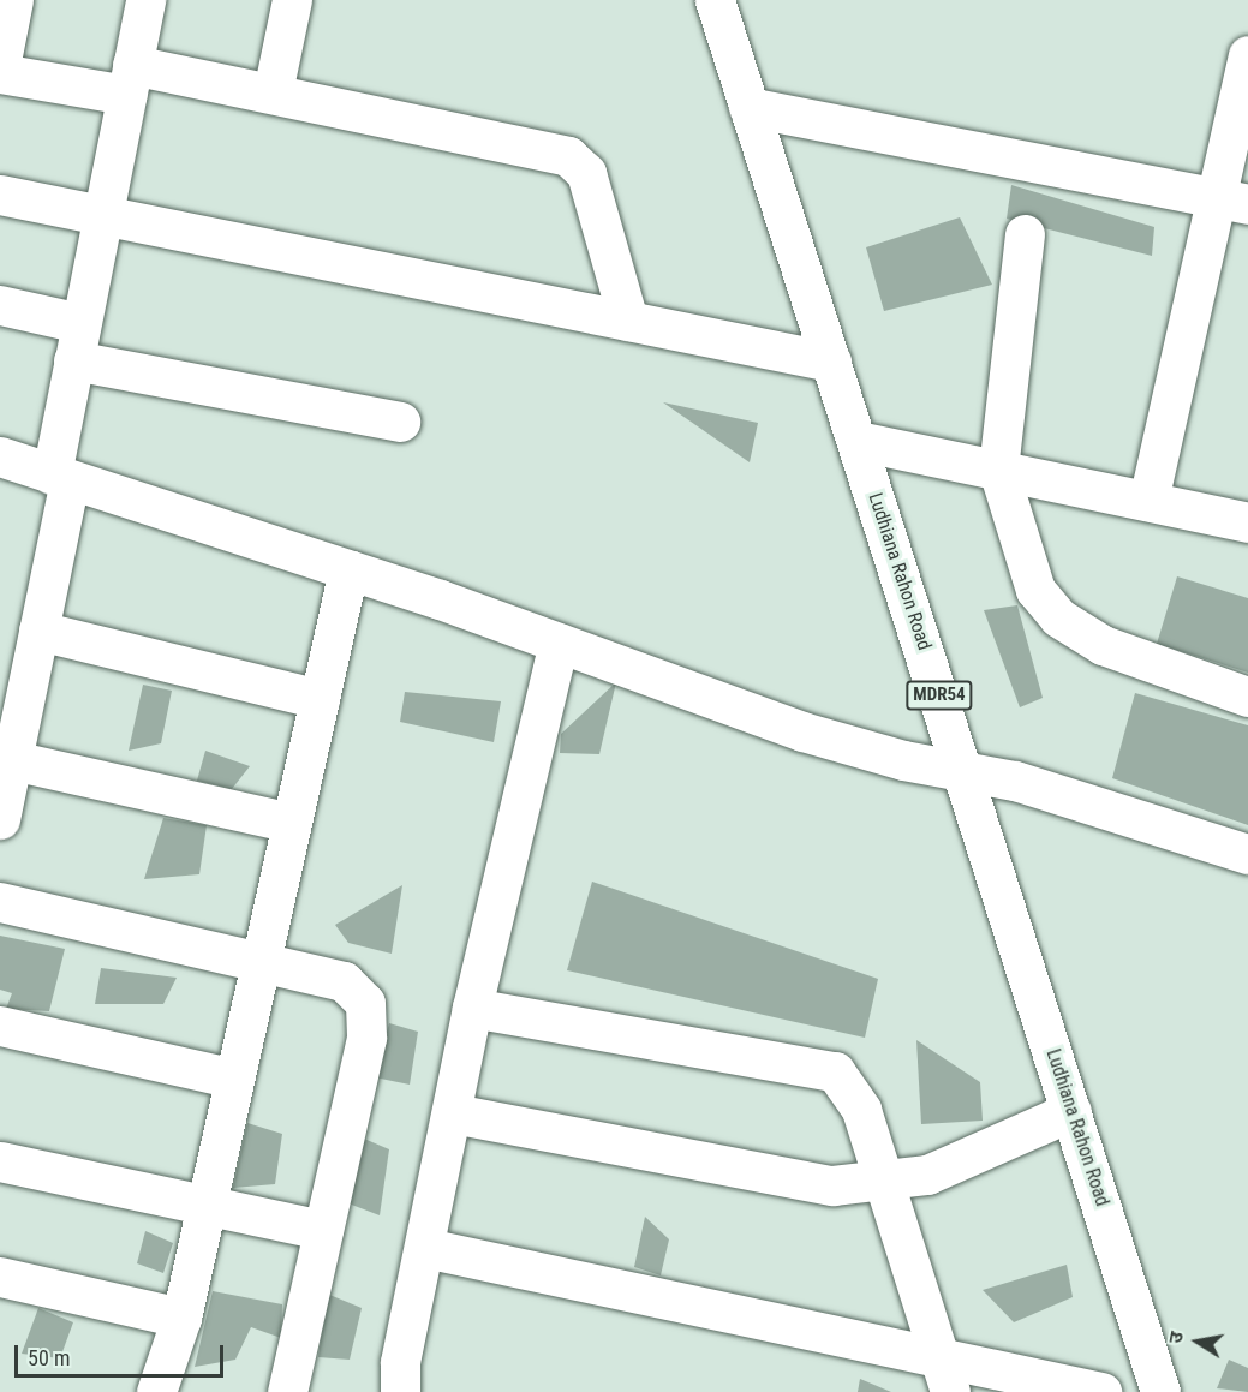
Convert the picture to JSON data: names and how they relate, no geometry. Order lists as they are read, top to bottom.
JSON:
{
  "streets": {
    "street": ["Ludhiana Rahon Road", "MDR54"]
  },
  "scale_bar": "50 m",
  "north": "left"
}
